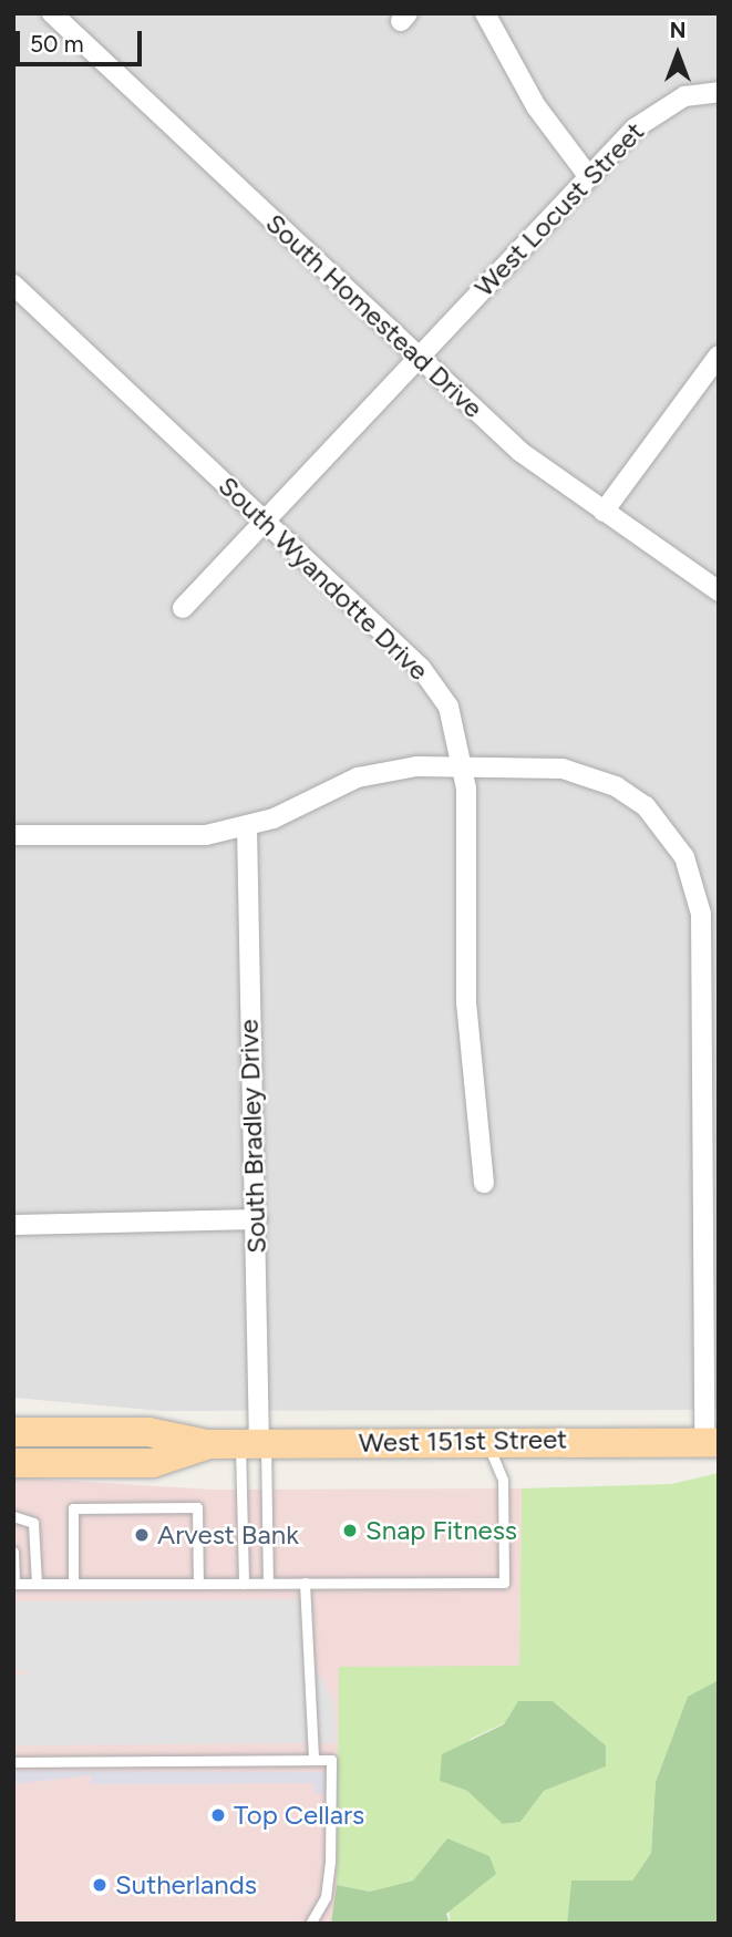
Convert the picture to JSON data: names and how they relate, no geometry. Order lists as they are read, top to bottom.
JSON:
{
  "streets": {
    "main road": ["West 151st Street"],
    "street": [
      "West Locust Street",
      "South Homestead Drive",
      "South Wyandotte Drive",
      "South Bradley Drive"
    ]
  },
  "crossings": [
    ["West Locust Street", "South Homestead Drive"],
    ["West Locust Street", "South Wyandotte Drive"],
    ["South Bradley Drive", "West 151st Street"]
  ],
  "places": [
    "Snap Fitness",
    "Arvest Bank",
    "Top Cellars",
    "Sutherlands"
  ],
  "scale_bar": "50 m",
  "north": "top"
}
